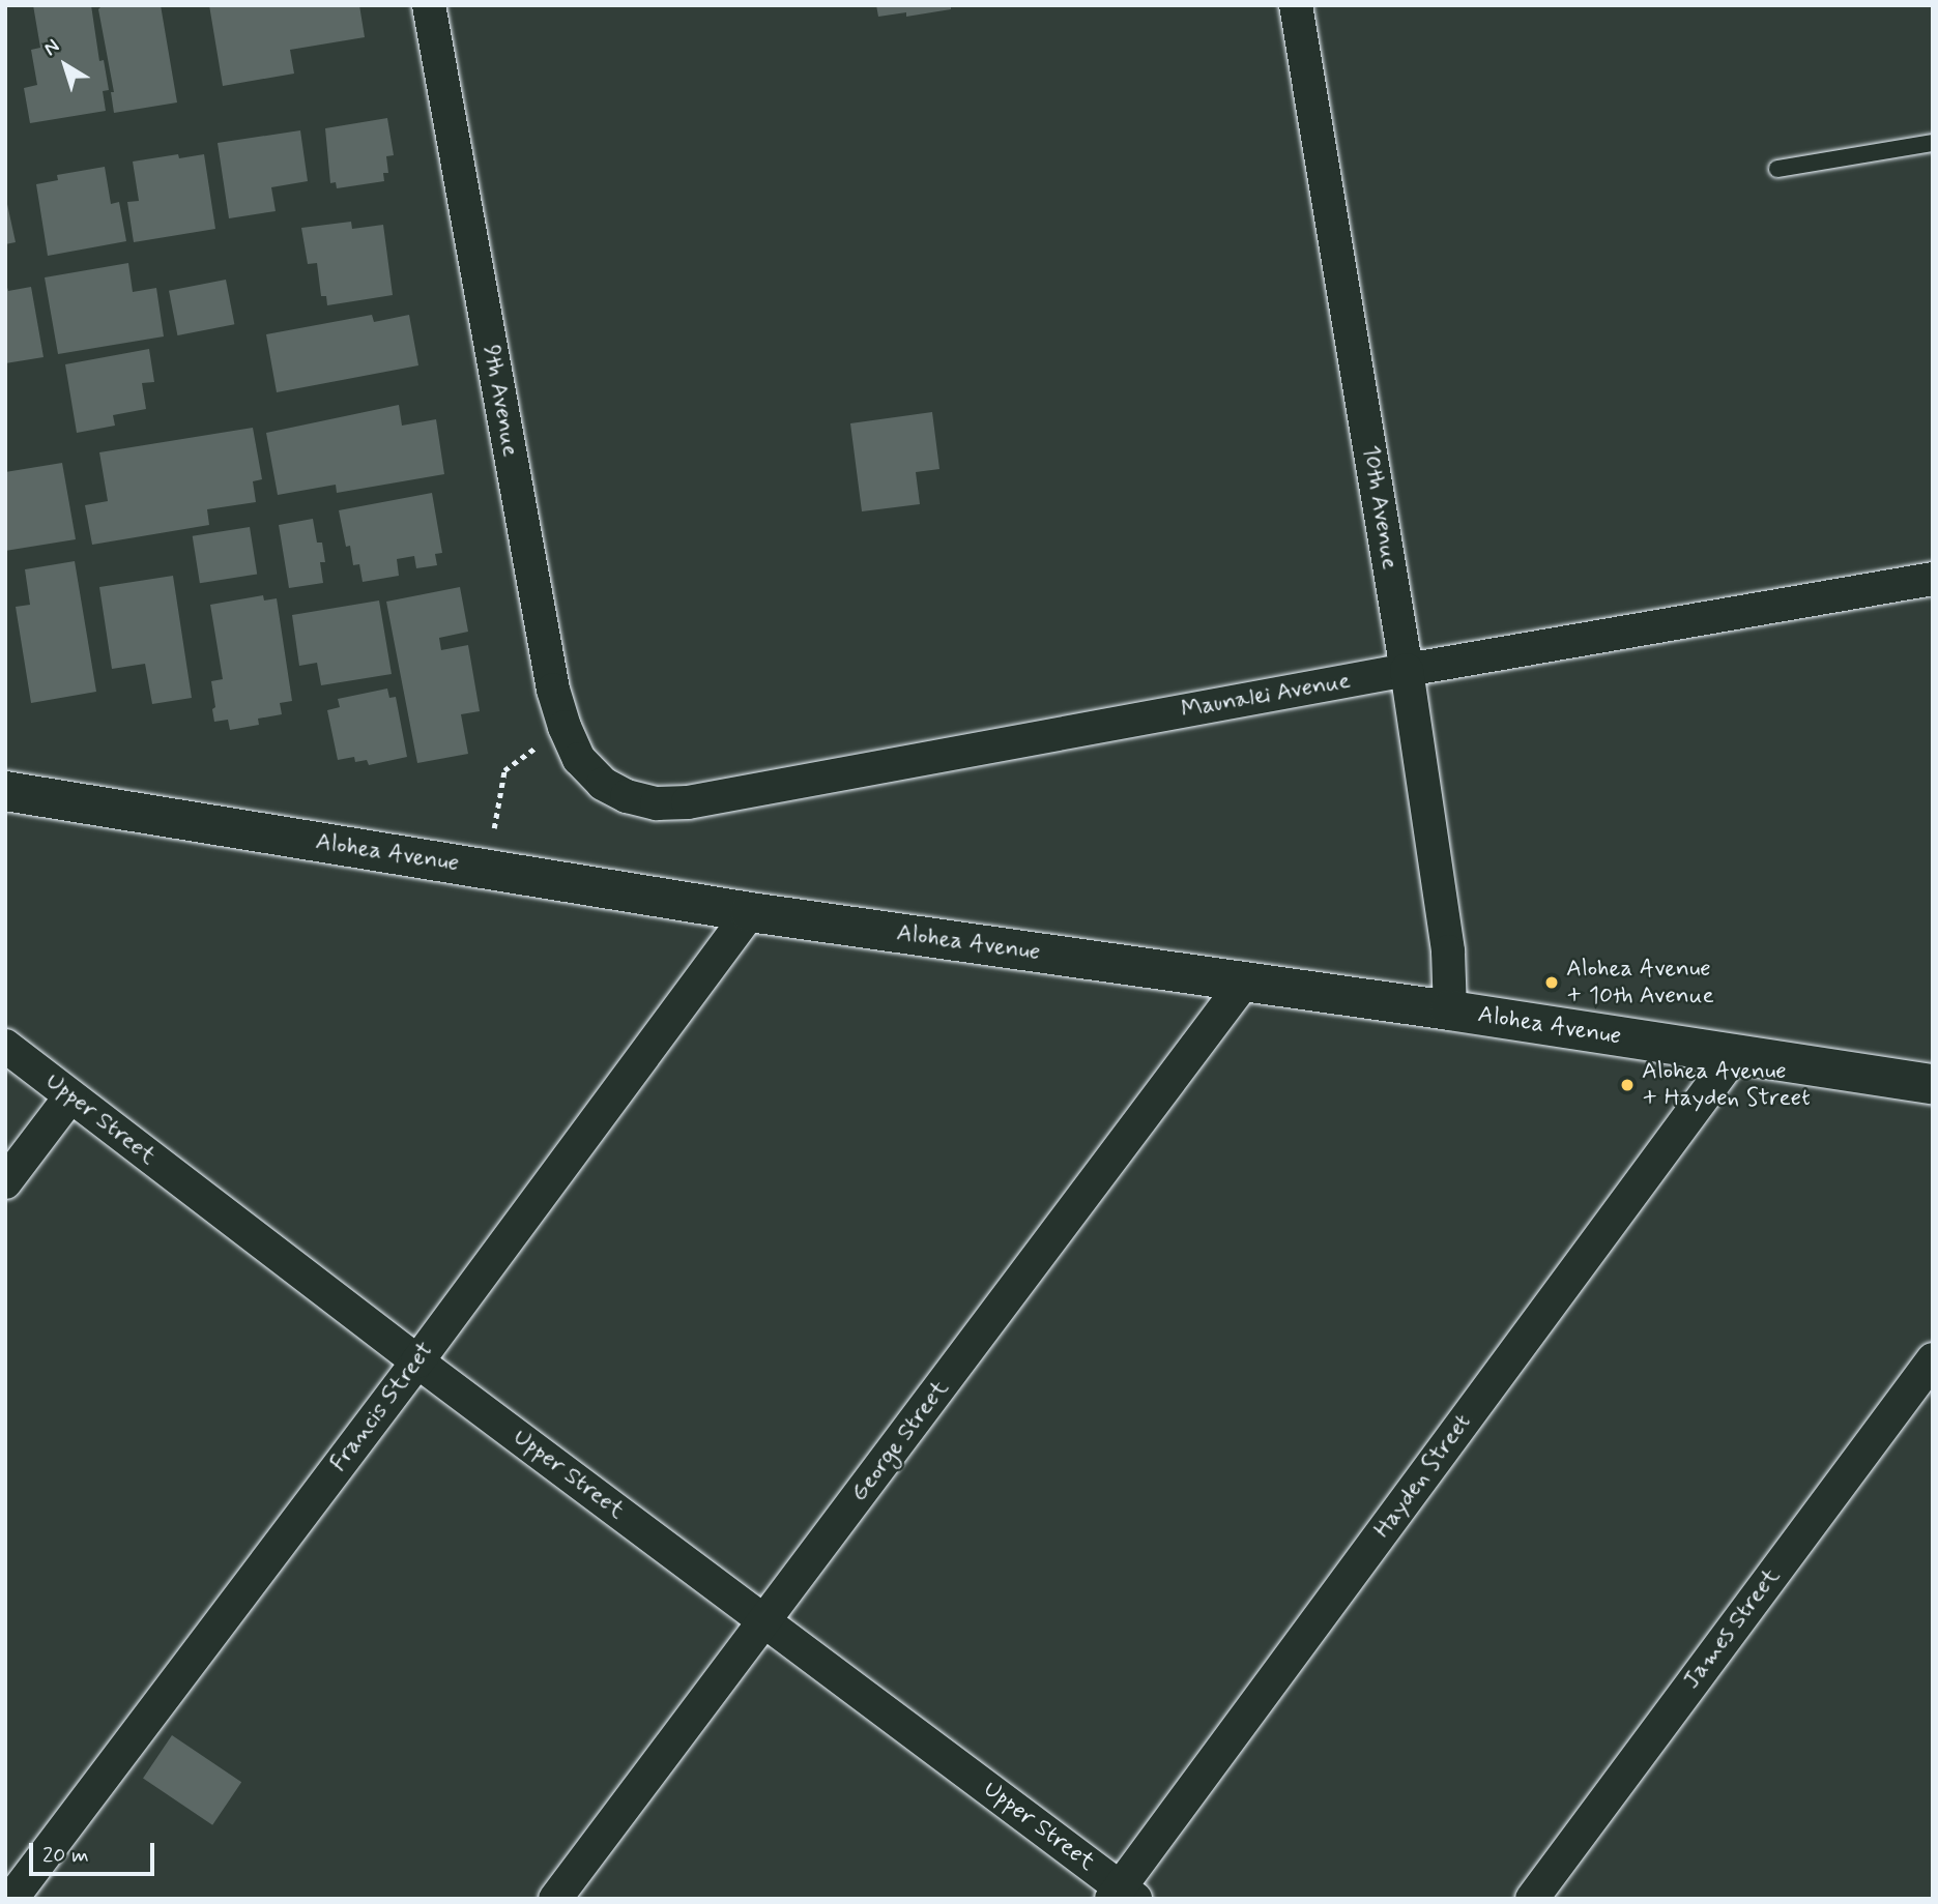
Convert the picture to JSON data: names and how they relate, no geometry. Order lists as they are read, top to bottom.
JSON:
{
  "streets": {
    "street": [
      "9th Avenue",
      "10th Avenue",
      "Maunalei Avenue",
      "Alohea Avenue",
      "Upper Street",
      "Francis Street",
      "George Street",
      "Hayden Street",
      "James Street"
    ]
  },
  "crossings": [
    ["9th Avenue", "Maunalei Avenue"],
    ["10th Avenue", "Maunalei Avenue"],
    ["10th Avenue", "Alohea Avenue"],
    ["Alohea Avenue", "Francis Street"],
    ["Alohea Avenue", "George Street"],
    ["Alohea Avenue", "Hayden Street"],
    ["Upper Street", "Francis Street"],
    ["Upper Street", "George Street"],
    ["Upper Street", "Hayden Street"]
  ],
  "places": ["Alohea Avenue + 10th Avenue", "Alohea Avenue + Hayden Street"],
  "scale_bar": "20 m",
  "north": "top left"
}
